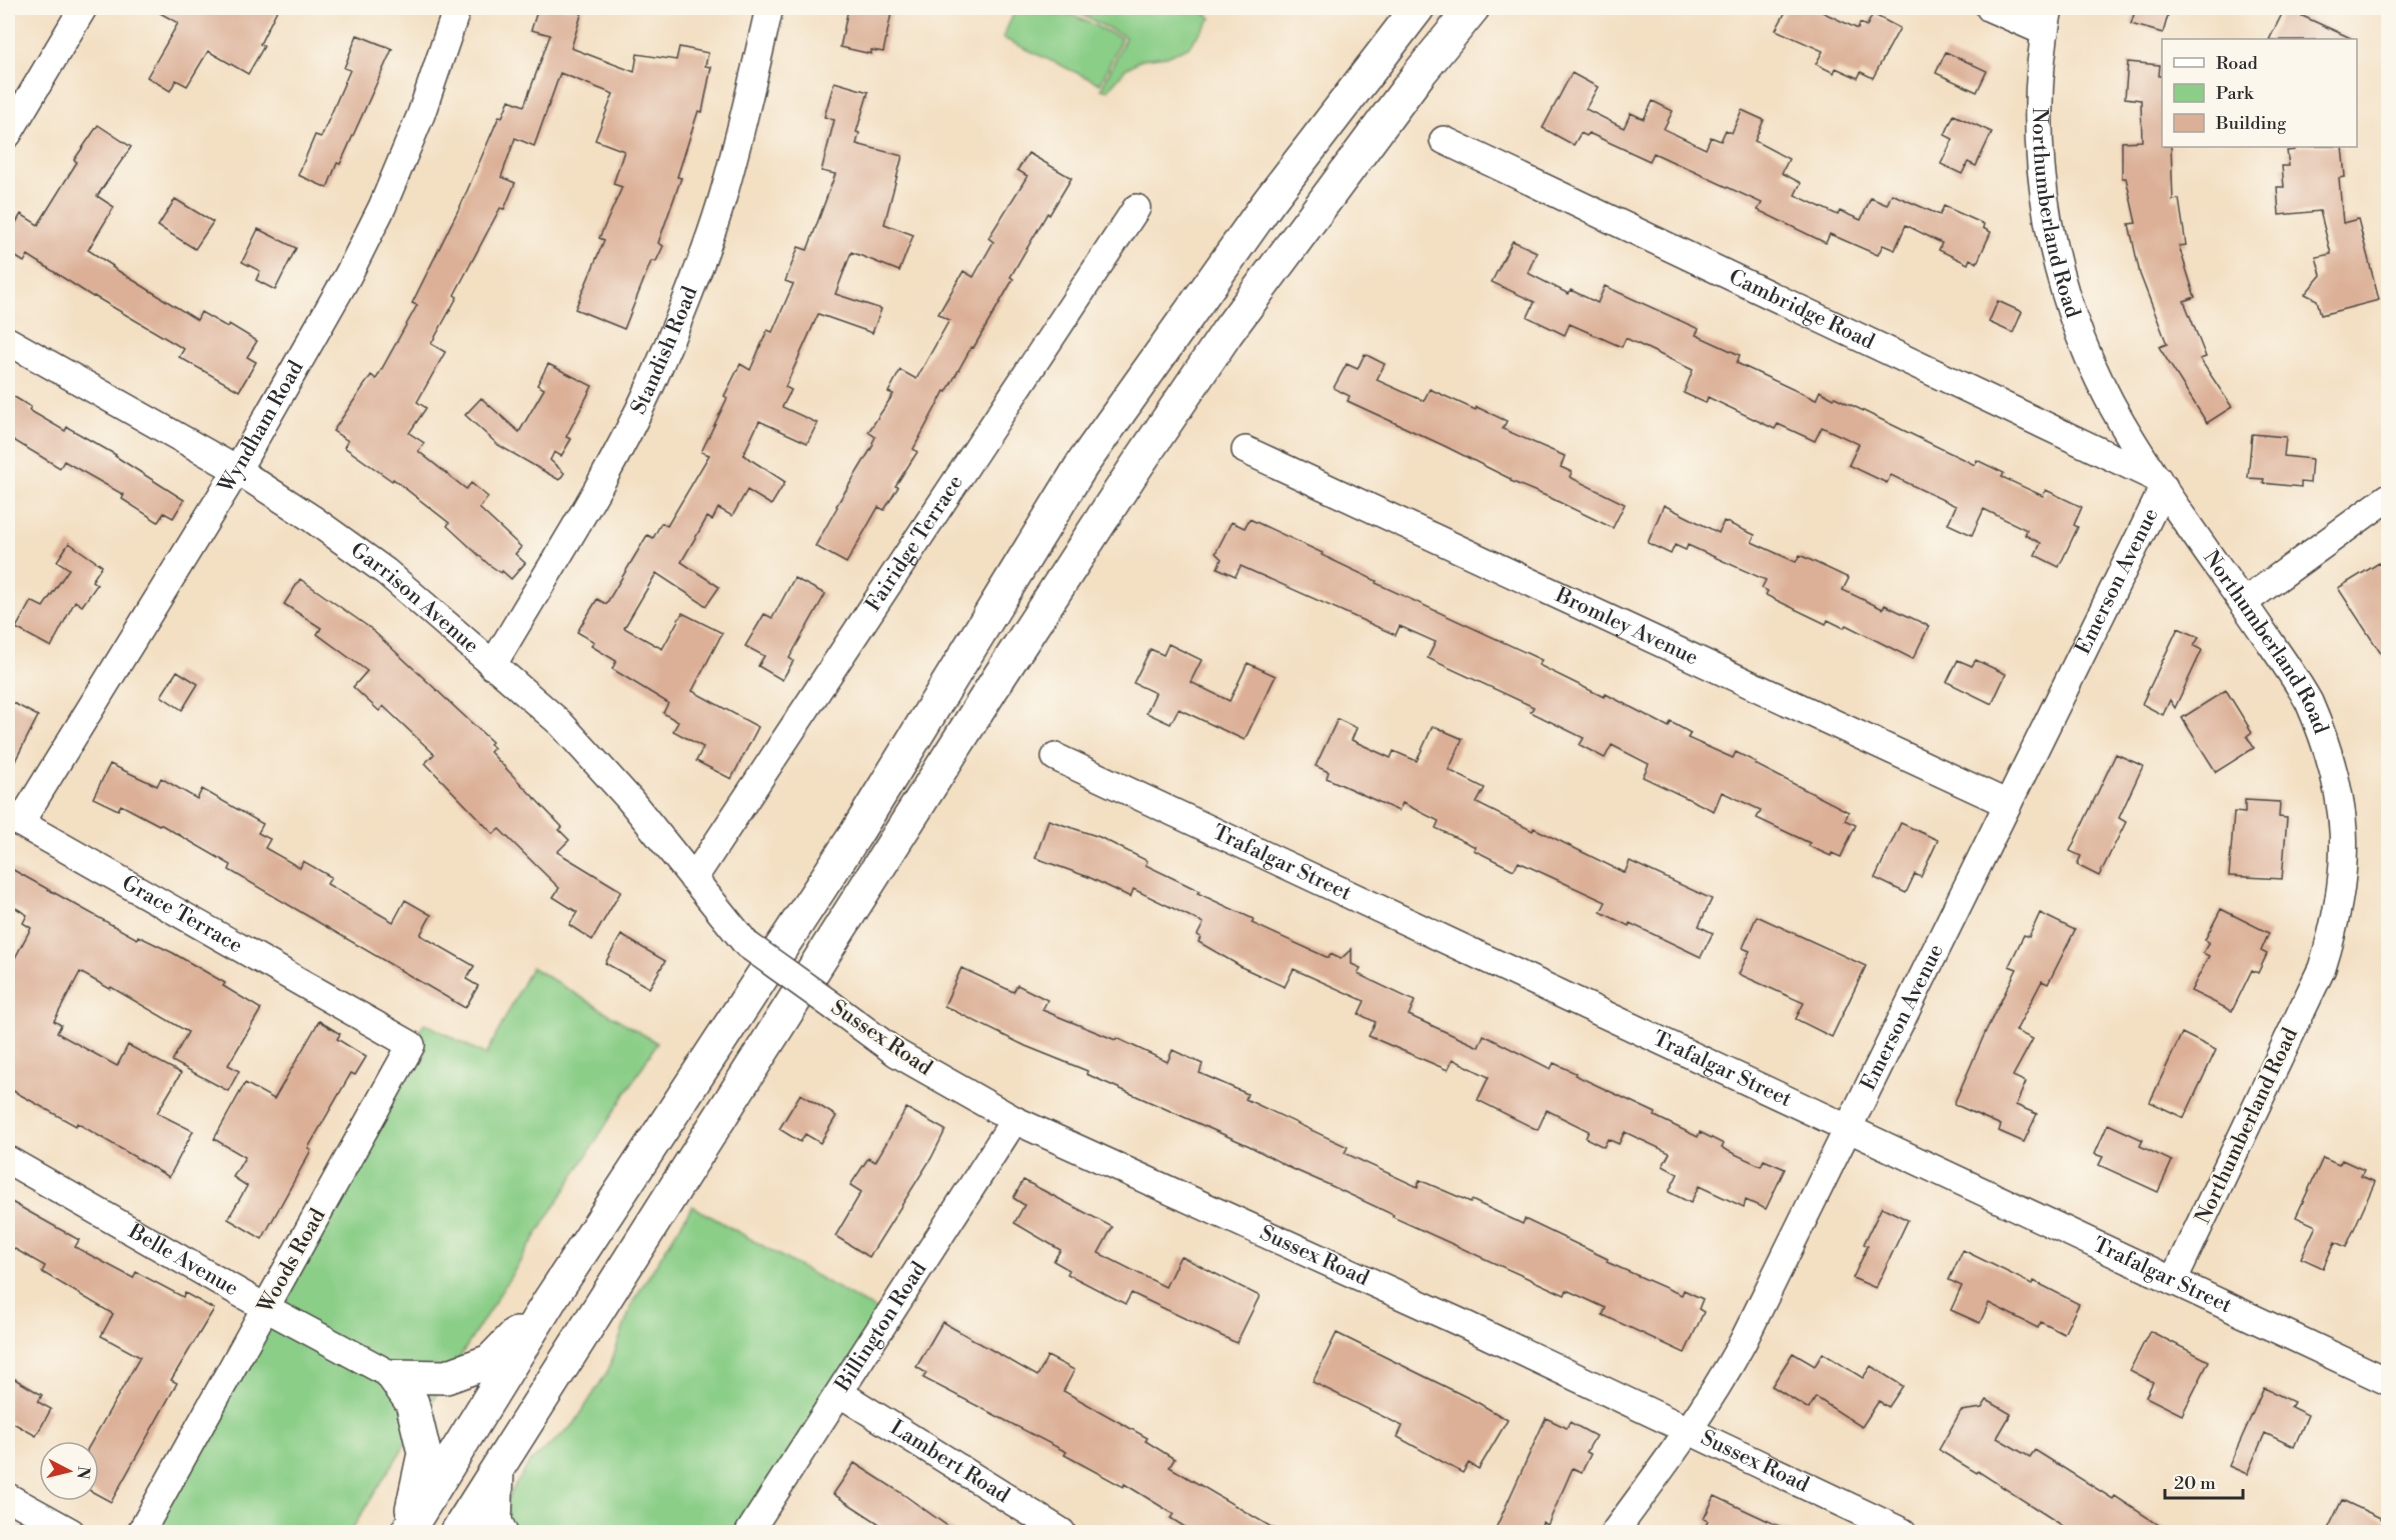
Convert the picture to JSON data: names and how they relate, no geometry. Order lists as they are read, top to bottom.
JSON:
{
  "streets": {
    "street": [
      "Northumberland Road",
      "Cambridge Road",
      "Standish Road",
      "Wyndham Road",
      "Fairidge Terrace",
      "Emerson Avenue",
      "Garrison Avenue",
      "Bromley Avenue",
      "Trafalgar Street",
      "Grace Terrace",
      "Sussex Road",
      "Belle Avenue",
      "Woods Road",
      "Billington Road",
      "Lambert Road"
    ]
  },
  "crossings": [
    ["Northumberland Road", "Cambridge Road"],
    ["Northumberland Road", "Emerson Avenue"],
    ["Northumberland Road", "Trafalgar Street"],
    ["Cambridge Road", "Emerson Avenue"],
    ["Standish Road", "Garrison Avenue"],
    ["Wyndham Road", "Garrison Avenue"],
    ["Wyndham Road", "Grace Terrace"],
    ["Fairidge Terrace", "Garrison Avenue"],
    ["Emerson Avenue", "Bromley Avenue"],
    ["Emerson Avenue", "Trafalgar Street"],
    ["Emerson Avenue", "Sussex Road"],
    ["Garrison Avenue", "Sussex Road"],
    ["Grace Terrace", "Woods Road"],
    ["Sussex Road", "Billington Road"],
    ["Belle Avenue", "Woods Road"],
    ["Billington Road", "Lambert Road"]
  ],
  "legend": ["Road", "Park", "Building"],
  "scale_bar": "20 m",
  "north": "right"
}
